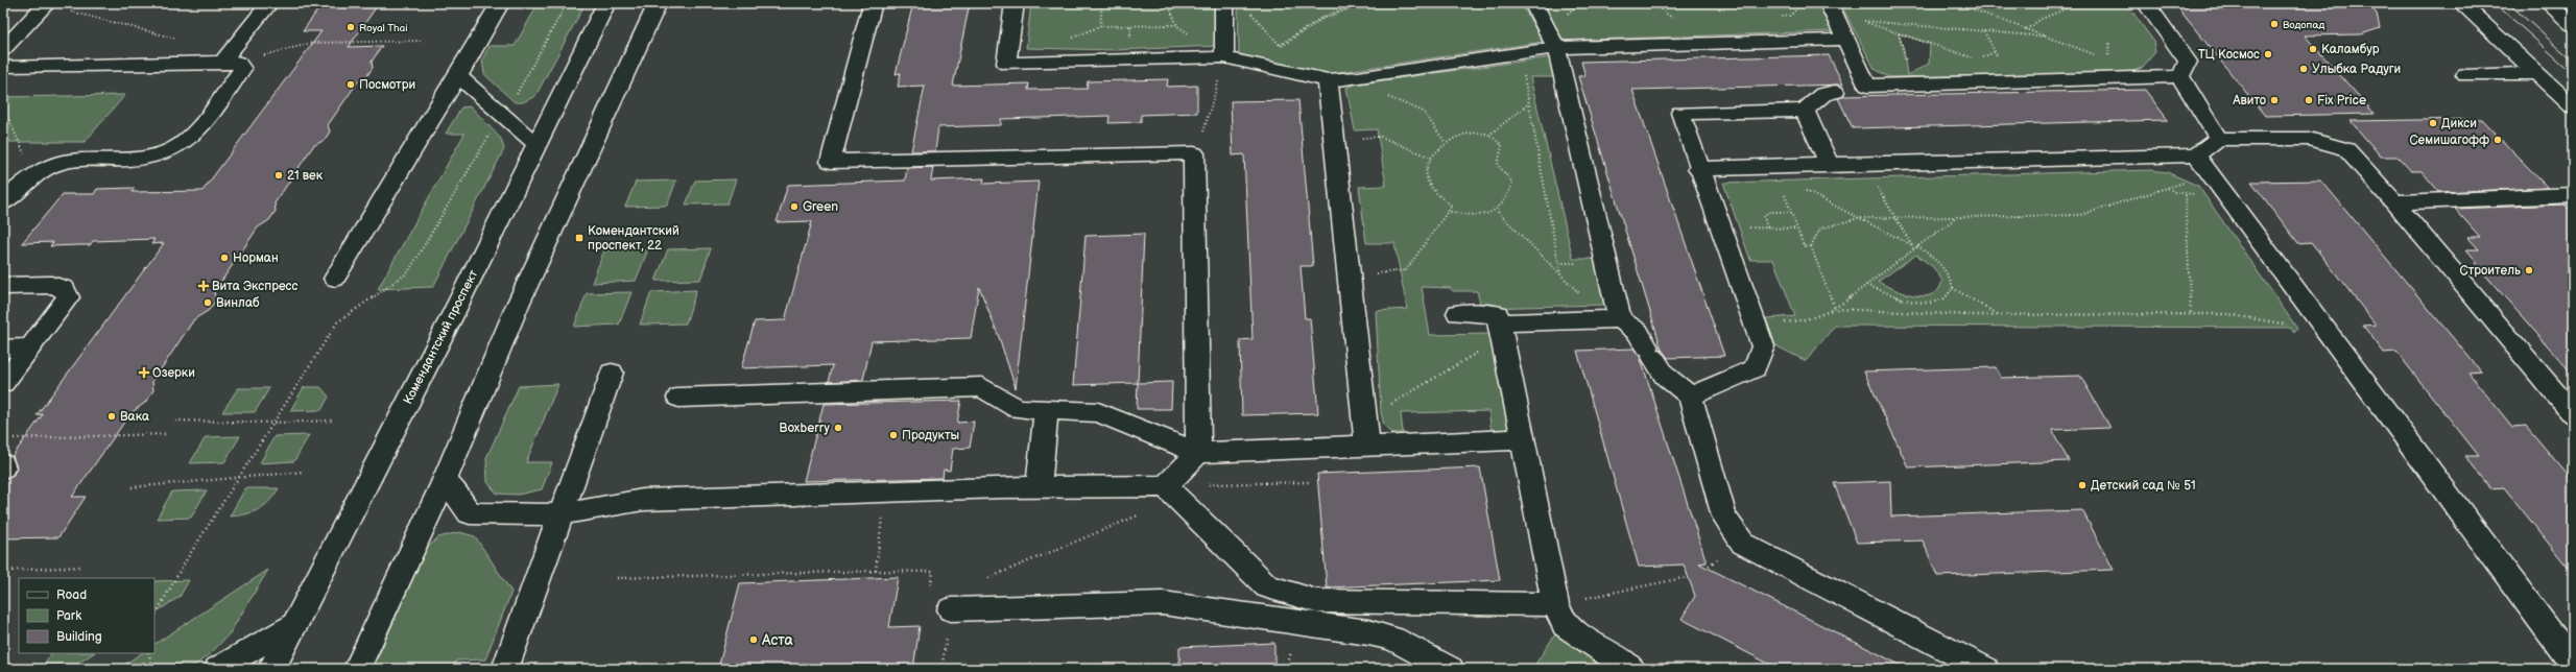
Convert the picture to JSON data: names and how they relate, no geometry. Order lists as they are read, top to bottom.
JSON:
{
  "streets": {
    "main road": ["Комендантский проспект"]
  },
  "places": {
    "other": [
      "Водопад",
      "Royal Thai",
      "Каламбур",
      "ТЦ Космос",
      "Улыбка Радуги",
      "Посмотри",
      "Авито",
      "Fix Price",
      "Дикси",
      "Семишагофф",
      "21 век",
      "Green",
      "Норман",
      "Строитель",
      "Винлаб",
      "Вака",
      "Boxberry",
      "Продукты",
      "Детский сад № 51",
      "Аста"
    ],
    "transit": ["Комендантский проспект, 22"],
    "health": ["Вита Экспресс", "Озерки"]
  },
  "legend": ["Road", "Park", "Building"]
}
